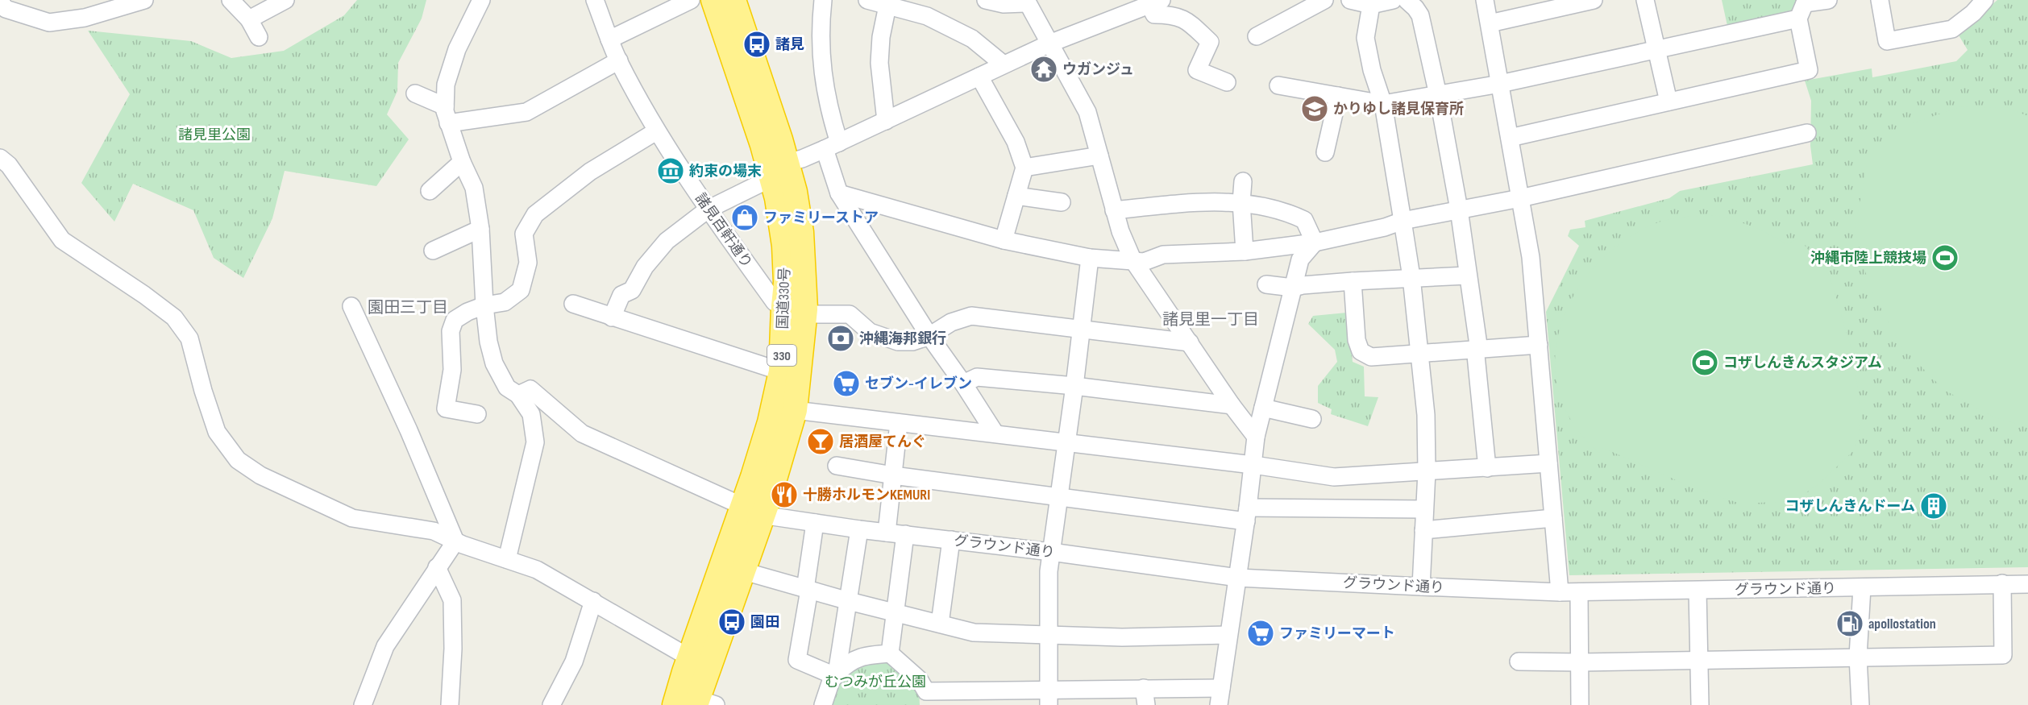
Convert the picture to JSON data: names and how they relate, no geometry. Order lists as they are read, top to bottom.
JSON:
{
  "streets": {
    "highway": ["国道330号", "330"],
    "street": ["諸見百軒通り", "グラウンド通り"]
  },
  "crossings": [
    ["諸見百軒通り", "国道330号"],
    ["国道330号", "グラウンド通り"]
  ],
  "districts": ["園田三丁目", "諸見里一丁目"],
  "parks": ["諸見里公園", "むつみが丘公園"],
  "places": {
    "bus stop": ["諸見", "園田"],
    "temple": ["ウガンジュ"],
    "school or university": ["かりゆし諸見保育所"],
    "museum": ["約束の場末"],
    "shop": ["ファミリーストア"],
    "sports": ["沖縄市陸上競技場", "コザしんきんスタジアム"],
    "bank": ["沖縄海邦銀行"],
    "supermarket": ["セブン-イレブン", "ファミリーマート"],
    "bar": ["居酒屋てんぐ"],
    "restaurant": ["十勝ホルモンKEMURI"],
    "building": ["コザしんきんドーム"],
    "fuel station": ["apollostation"]
  }
}
